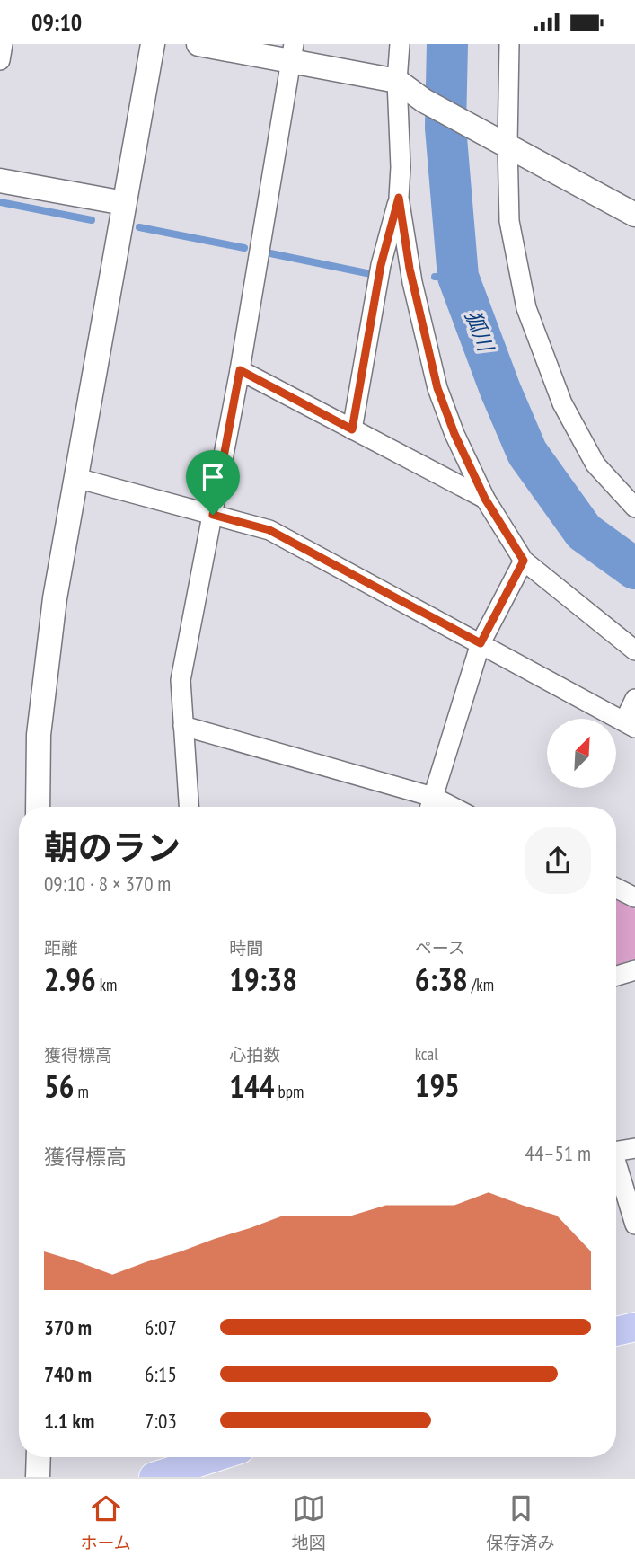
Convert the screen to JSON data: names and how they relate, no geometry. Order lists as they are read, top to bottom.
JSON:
{
  "water": ["狐川"],
  "north": "top right",
  "page": {
    "status": "09:10",
    "heading": ["朝のラン", "09:10 · 8 × 370 m"],
    "stats": [
      ["距離", "2.96 km"],
      ["時間", "19:38"],
      ["ペース", "6:38 /km"],
      ["獲得標高", "56 m"],
      ["心拍数", "144 bpm"],
      ["kcal", "195"]
    ],
    "chart": ["獲得標高", "44–51 m"],
    "list": [
      {
        "name": "370 m",
        "note": "6:07"
      },
      {
        "name": "740 m",
        "note": "6:15"
      },
      {
        "name": "1.1 km",
        "note": "7:03"
      }
    ],
    "tabs": ["ホーム", "地図", "保存済み"]
  }
}
